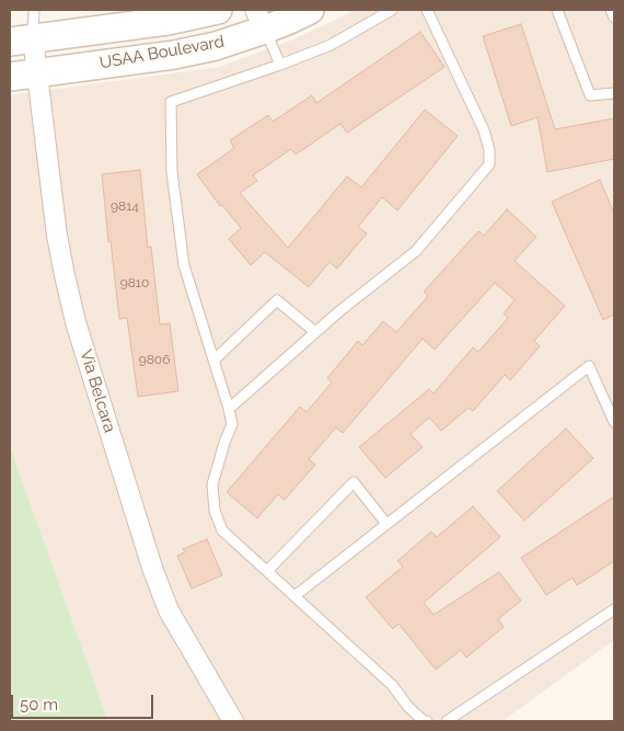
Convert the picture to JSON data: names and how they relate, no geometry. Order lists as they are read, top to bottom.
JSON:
{
  "streets": {
    "street": ["USAA Boulevard", "Via Belcara"]
  },
  "crossings": [
    ["USAA Boulevard", "Via Belcara"]
  ],
  "house_numbers": ["9814", "9810", "9806"],
  "scale_bar": "50 m"
}
